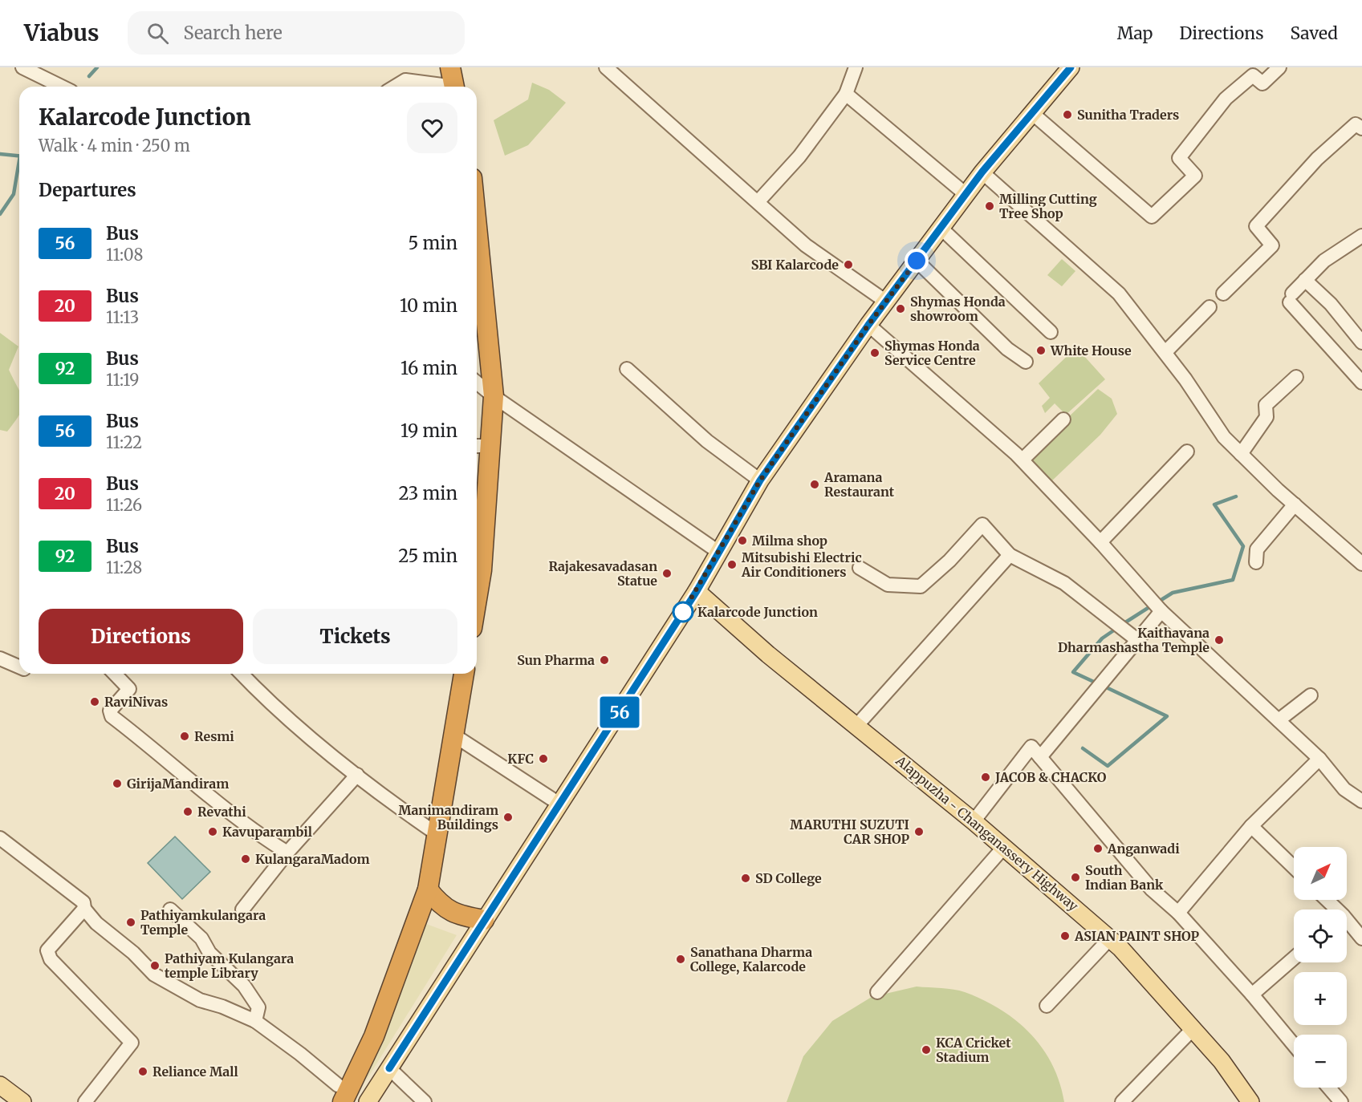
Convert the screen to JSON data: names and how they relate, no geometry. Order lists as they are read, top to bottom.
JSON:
{
  "streets": {
    "main road": ["Alappuzha - Changanassery Highway"]
  },
  "places": [
    "Sunitha Traders",
    "Milling Cutting Tree Shop",
    "SBI Kalarcode",
    "Shymas Honda showroom",
    "White House",
    "Shymas Honda Service Centre",
    "Aramana Restaurant",
    "Milma shop",
    "Mitsubishi Electric Air Conditioners",
    "Rajakesavadasan Statue",
    "Kalarcode Junction",
    "Kaithavana Dharmashastha Temple",
    "Sun Pharma",
    "RaviNivas",
    "Resmi",
    "KFC",
    "JACOB & CHACKO",
    "GirijaMandiram",
    "Revathi",
    "Manimandiram Buildings",
    "Kavuparambil",
    "MARUTHI SUZUTI CAR SHOP",
    "Anganwadi",
    "KulangaraMadom",
    "South Indian Bank",
    "SD College",
    "Pathiyamkulangara Temple",
    "ASIAN PAINT SHOP",
    "Sanathana Dharma College, Kalarcode",
    "Pathiyam Kulangara temple Library",
    "KCA Cricket Stadium",
    "Reliance Mall"
  ],
  "lines": ["bus line 56"],
  "north": "top right",
  "page": {
    "header": "Viabus",
    "search": "Search here",
    "nav": ["Map", "Directions", "Saved"],
    "on_map": "56",
    "heading": [
      ["Kalarcode Junction", "Walk · 4 min · 250 m"],
      "Departures"
    ],
    "list": [
      {
        "mark": "56",
        "name": "Bus",
        "note": "11:08",
        "value": "5 min"
      },
      {
        "mark": "20",
        "name": "Bus",
        "note": "11:13",
        "value": "10 min"
      },
      {
        "mark": "92",
        "name": "Bus",
        "note": "11:19",
        "value": "16 min"
      },
      {
        "mark": "56",
        "name": "Bus",
        "note": "11:22",
        "value": "19 min"
      },
      {
        "mark": "20",
        "name": "Bus",
        "note": "11:26",
        "value": "23 min"
      },
      {
        "mark": "92",
        "name": "Bus",
        "note": "11:28",
        "value": "25 min"
      }
    ],
    "buttons": ["Directions", "Tickets"],
    "map_buttons": ["+", "−"]
  }
}
